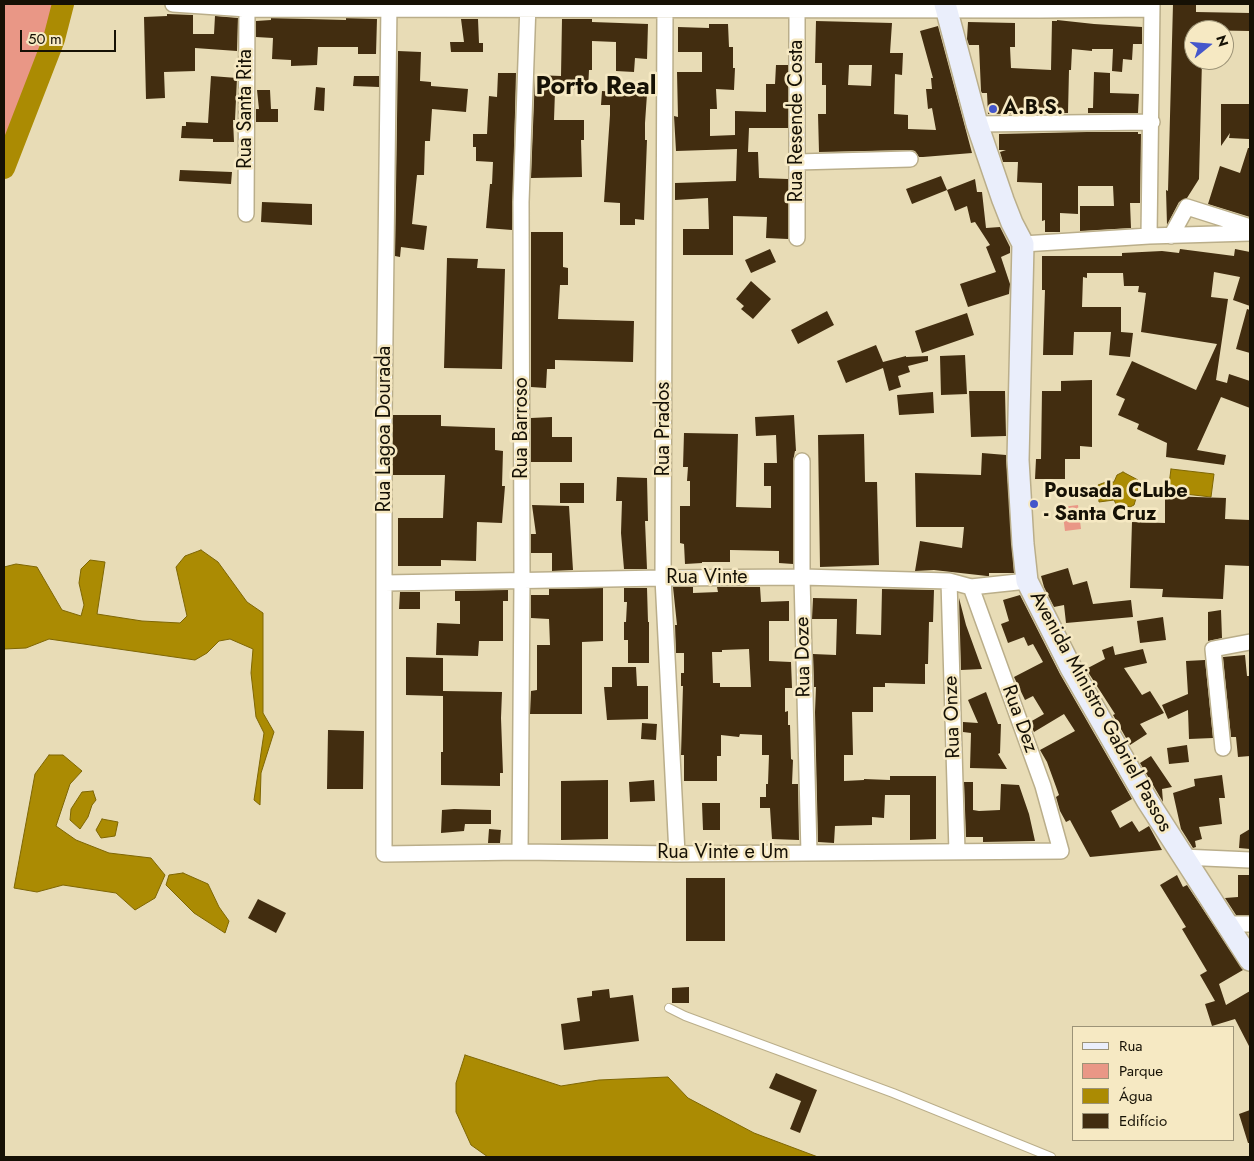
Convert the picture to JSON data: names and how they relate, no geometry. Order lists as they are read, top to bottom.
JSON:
{
  "streets": {
    "main road": ["Avenida Ministro Gabriel Passos"],
    "street": [
      "Rua Santa Rita",
      "Rua Resende Costa",
      "Rua Barroso",
      "Rua Lagoa Dourada",
      "Rua Prados",
      "Rua Vinte",
      "Rua Doze",
      "Rua Onze",
      "Rua Dez",
      "Rua Vinte e Um"
    ]
  },
  "crossings": [
    ["Rua Barroso", "Rua Vinte"],
    ["Rua Barroso", "Rua Vinte e Um"],
    ["Rua Lagoa Dourada", "Rua Vinte"],
    ["Rua Lagoa Dourada", "Rua Vinte e Um"],
    ["Rua Prados", "Rua Vinte"],
    ["Rua Prados", "Rua Vinte e Um"],
    ["Rua Vinte", "Rua Doze"],
    ["Rua Vinte", "Avenida Ministro Gabriel Passos"],
    ["Rua Vinte", "Rua Onze"],
    ["Rua Vinte", "Rua Dez"],
    ["Rua Doze", "Rua Vinte e Um"],
    ["Rua Onze", "Rua Vinte e Um"],
    ["Rua Dez", "Rua Vinte e Um"]
  ],
  "districts": ["Porto Real"],
  "places": ["A.B.S.", "Pousada CLube - Santa Cruz"],
  "legend": [
    "Rua",
    "Parque",
    "Água",
    "Edifício"
  ],
  "scale_bar": "50 m",
  "north": "right"
}
